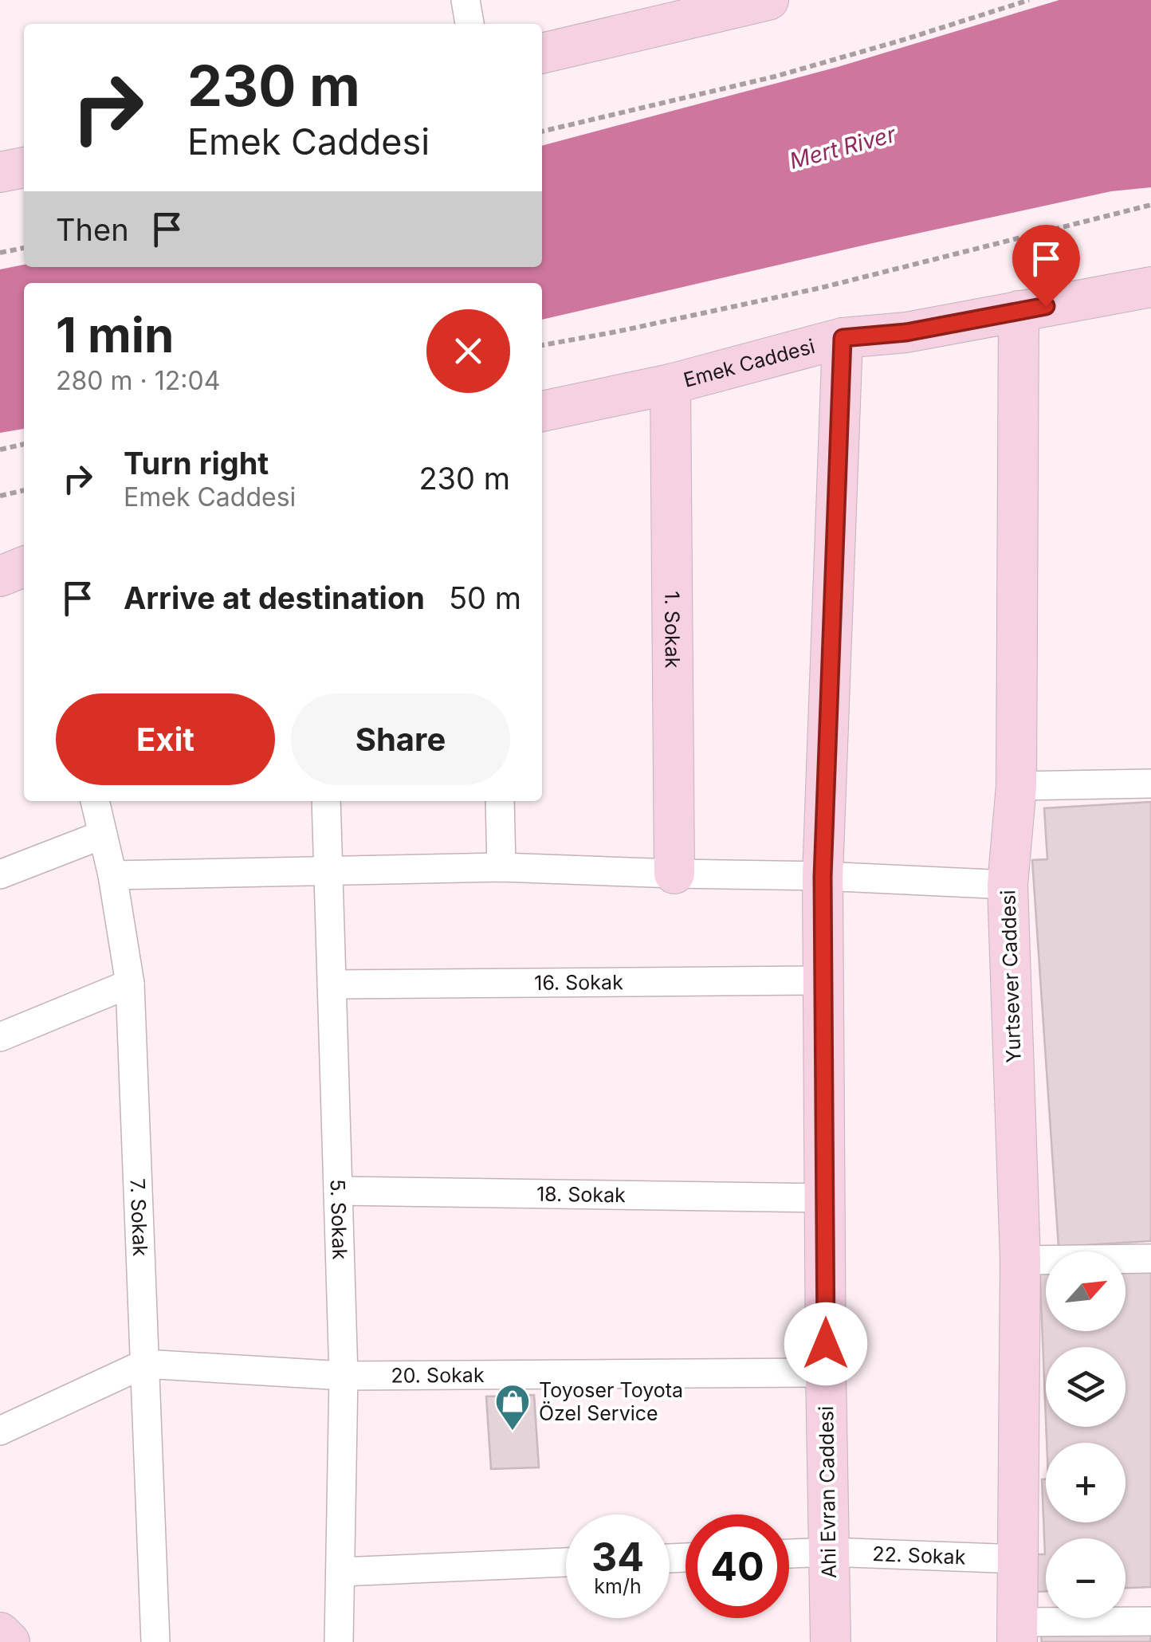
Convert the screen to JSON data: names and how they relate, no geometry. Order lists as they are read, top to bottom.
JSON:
{
  "streets": {
    "street": [
      "Emek Caddesi",
      "1. Sokak",
      "Yurtsever Caddesi",
      "16. Sokak",
      "18. Sokak",
      "7. Sokak",
      "5. Sokak",
      "20. Sokak",
      "Ahi Evran Caddesi",
      "22. Sokak"
    ]
  },
  "crossings": [
    ["Emek Caddesi", "1. Sokak"],
    ["Emek Caddesi", "Yurtsever Caddesi"],
    ["Emek Caddesi", "Ahi Evran Caddesi"],
    ["Yurtsever Caddesi", "22. Sokak"],
    ["16. Sokak", "5. Sokak"],
    ["16. Sokak", "Ahi Evran Caddesi"],
    ["18. Sokak", "5. Sokak"],
    ["18. Sokak", "Ahi Evran Caddesi"],
    ["7. Sokak", "20. Sokak"],
    ["5. Sokak", "20. Sokak"],
    ["20. Sokak", "Ahi Evran Caddesi"],
    ["Ahi Evran Caddesi", "22. Sokak"]
  ],
  "water": ["Mert River"],
  "places": {
    "shop": ["Toyoser Toyota Özel Service"]
  },
  "north": "top right",
  "page": {
    "turn": ["230 m", "Emek Caddesi"],
    "then": "Then",
    "heading": ["1 min", "280 m · 12:04"],
    "list": [
      {
        "name": "Turn right",
        "note": "Emek Caddesi",
        "value": "230 m"
      },
      {
        "name": "Arrive at destination",
        "value": "50 m"
      }
    ],
    "buttons": ["Exit", "Share"],
    "map_buttons": ["+", "−"],
    "speed": "34 km/h",
    "limit": "40"
  }
}
